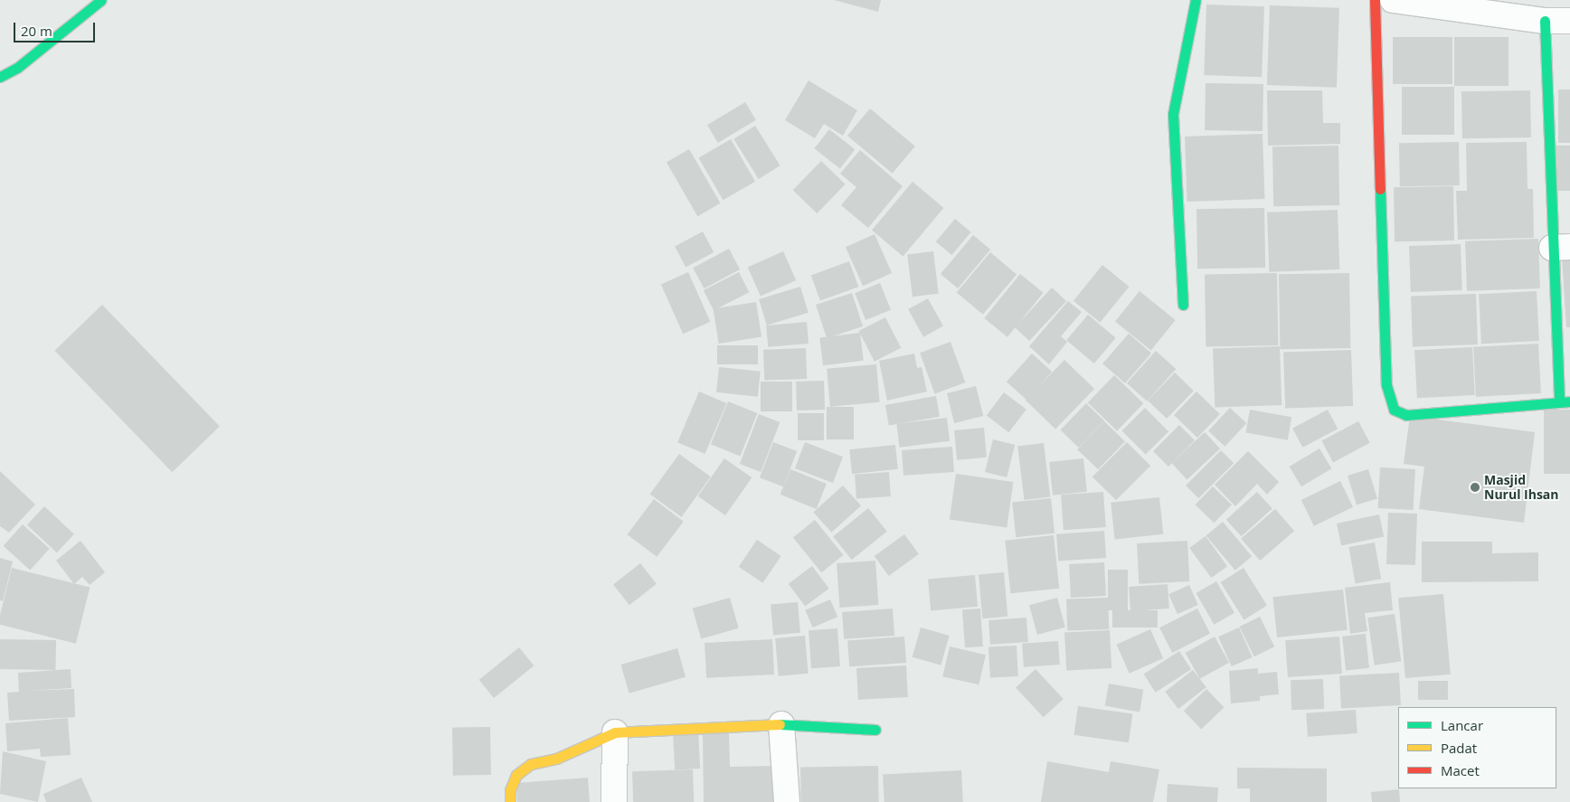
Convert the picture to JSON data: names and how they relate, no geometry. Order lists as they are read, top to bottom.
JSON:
{
  "places": ["Masjid Nurul Ihsan"],
  "legend": ["Lancar", "Padat", "Macet"],
  "scale_bar": "20 m"
}
